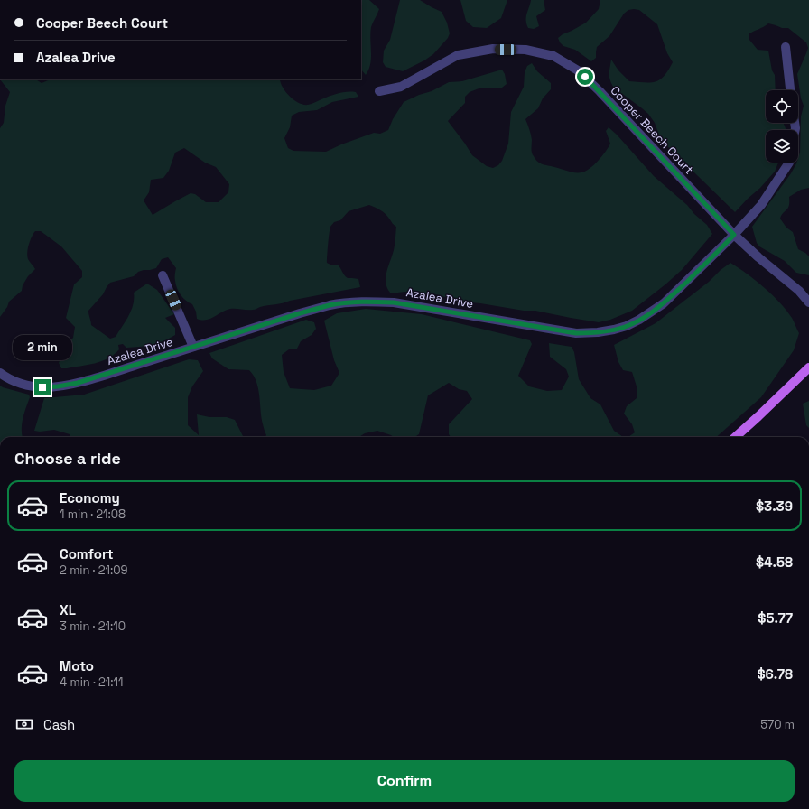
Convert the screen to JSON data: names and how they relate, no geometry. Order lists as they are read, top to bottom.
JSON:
{
  "streets": {
    "street": ["Cooper Beech Court", "Azalea Drive"]
  },
  "crossings": [
    ["Cooper Beech Court", "Azalea Drive"]
  ],
  "page": {
    "banner": ["Cooper Beech Court", "Azalea Drive"],
    "bubble": "2 min",
    "heading": "Choose a ride",
    "list": [
      {
        "name": "Economy",
        "note": "1 min · 21:08",
        "value": "$3.39"
      },
      {
        "name": "Comfort",
        "note": "2 min · 21:09",
        "value": "$4.58"
      },
      {
        "name": "XL",
        "note": "3 min · 21:10",
        "value": "$5.77"
      },
      {
        "name": "Moto",
        "note": "4 min · 21:11",
        "value": "$6.78"
      }
    ],
    "pay": ["Cash", "570 m"],
    "buttons": "Confirm"
  }
}
